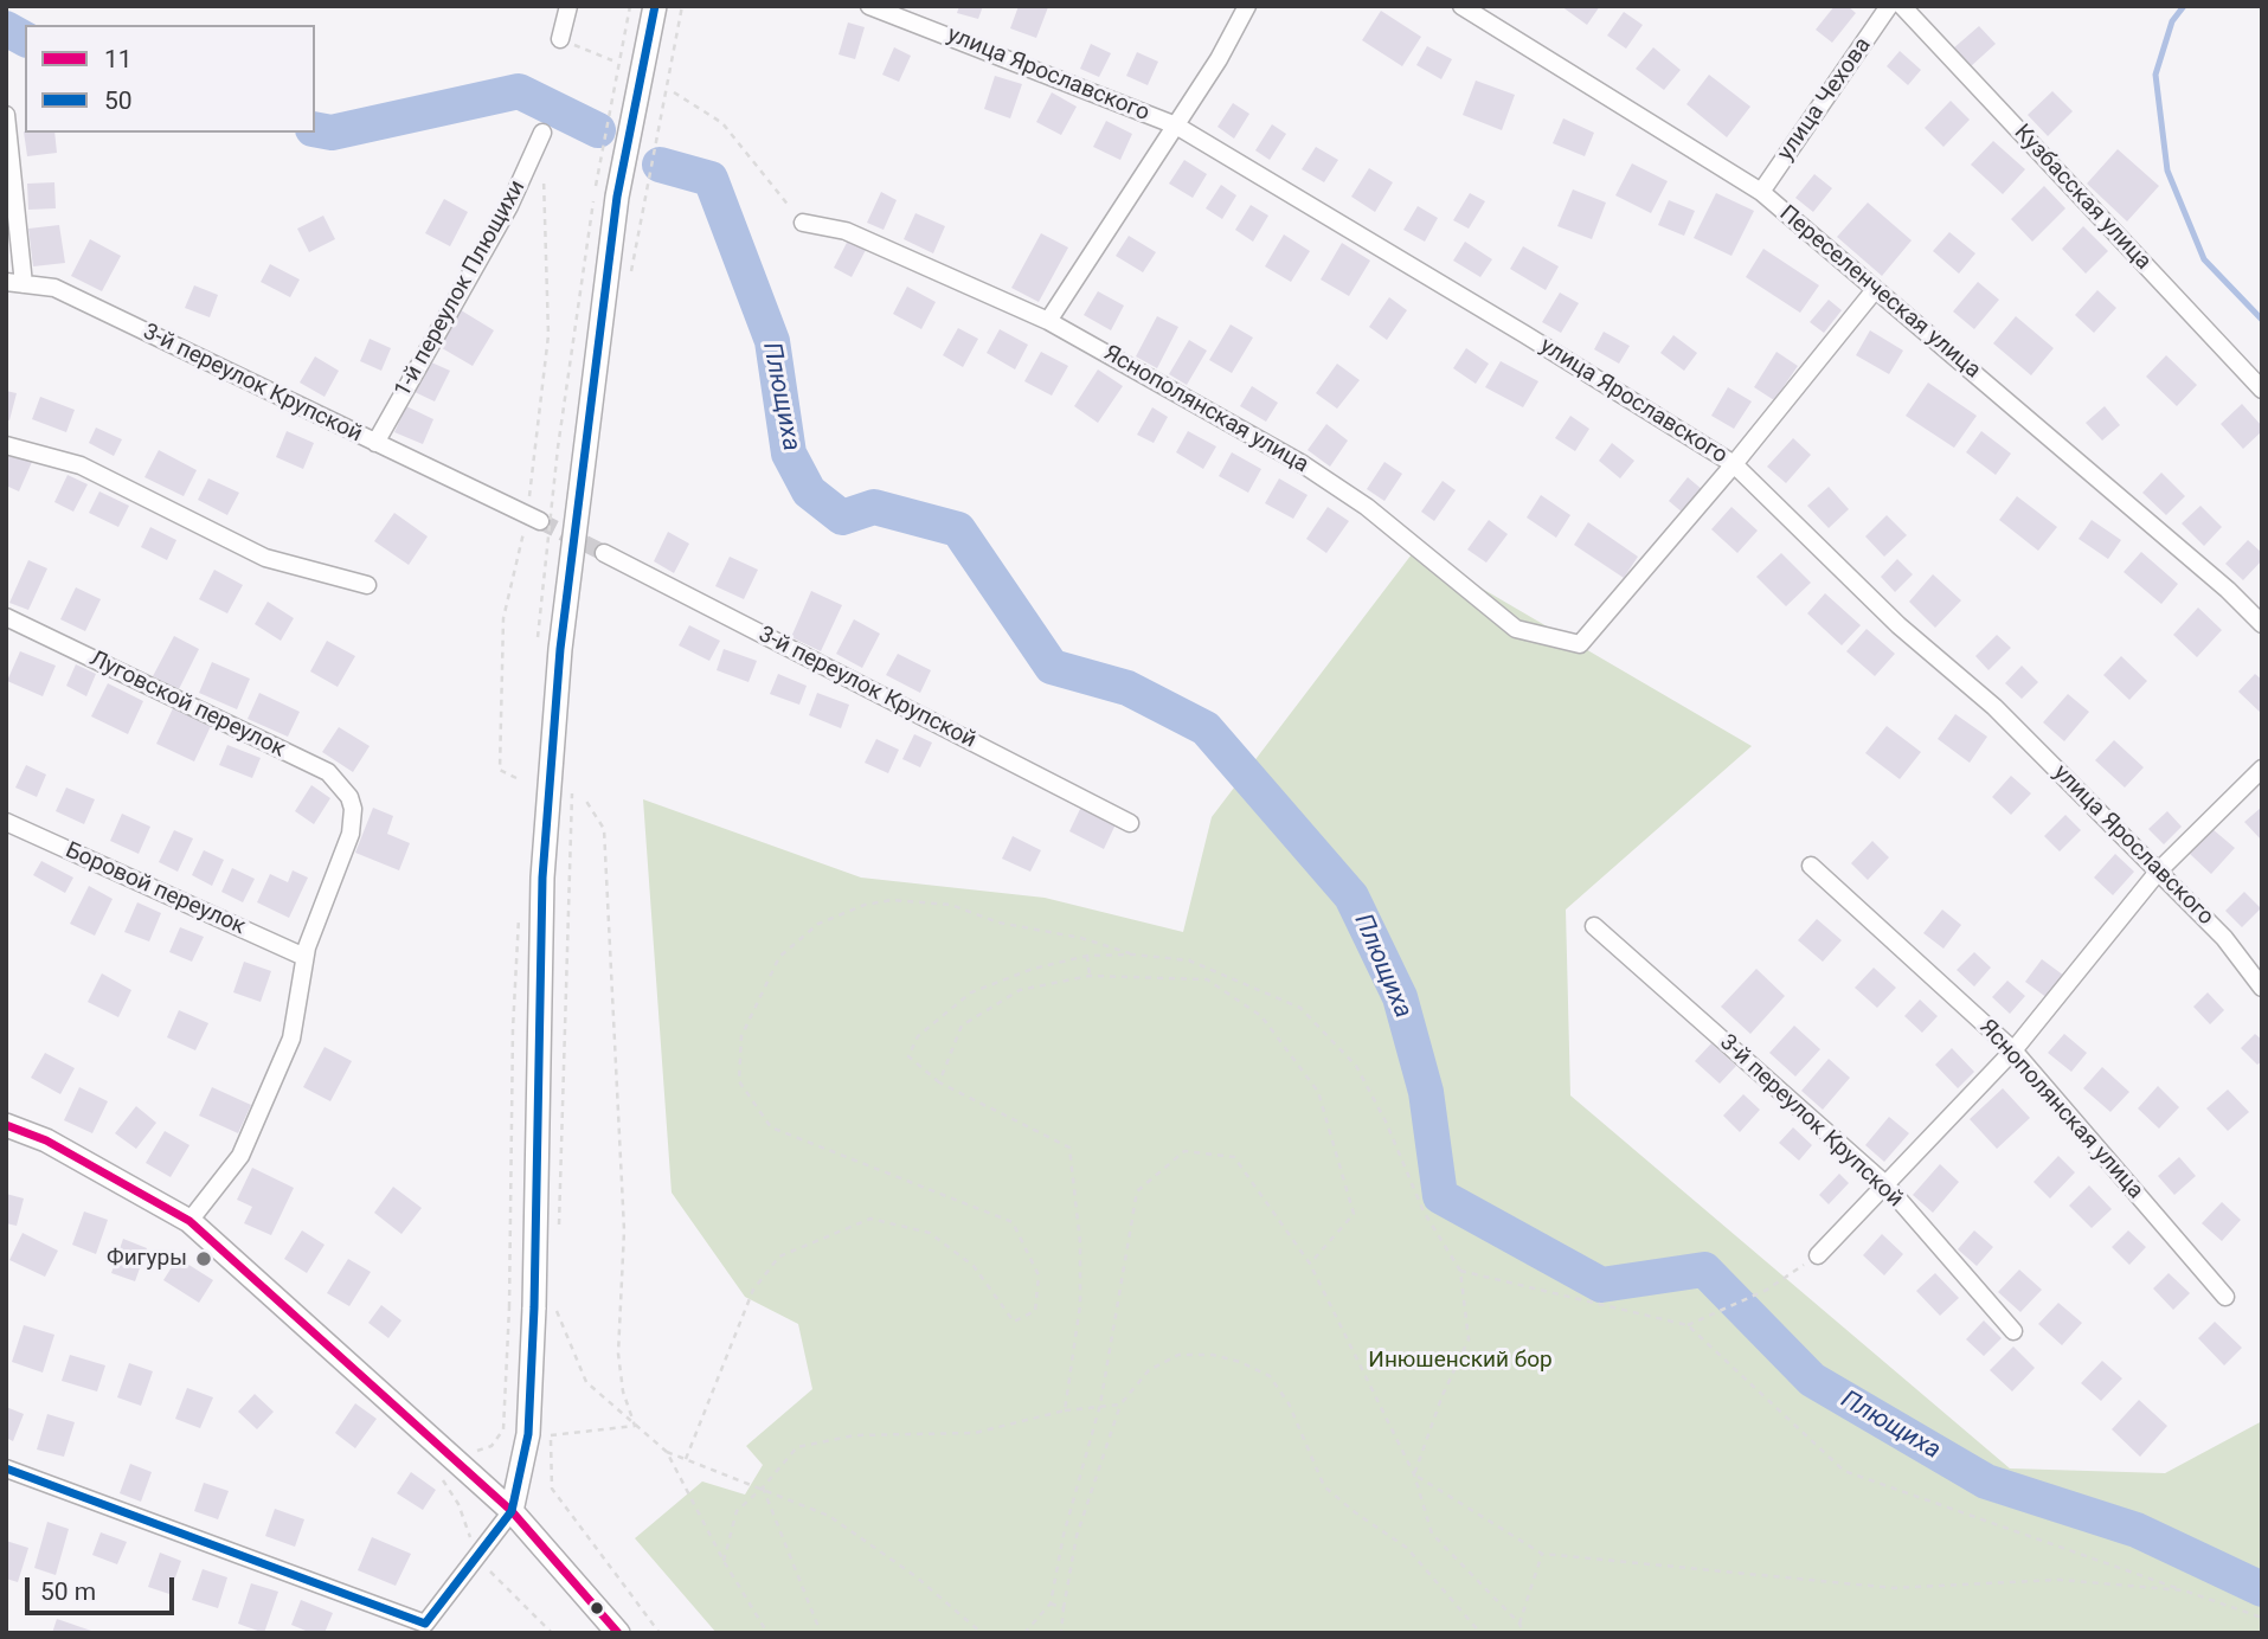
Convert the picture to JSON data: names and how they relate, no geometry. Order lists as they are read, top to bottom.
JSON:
{
  "streets": {
    "street": [
      "улица Ярославского",
      "улица Чехова",
      "Кузбасская улица",
      "1-й переулок Плющихи",
      "Переселенческая улица",
      "3-й переулок Крупской",
      "Яснополянская улица",
      "Луговской переулок",
      "Боровой переулок"
    ]
  },
  "crossings": [
    ["улица Ярославского", "Яснополянская улица"],
    ["улица Чехова", "Переселенческая улица"],
    ["1-й переулок Плющихи", "3-й переулок Крупской"],
    ["Луговской переулок", "Боровой переулок"]
  ],
  "water": ["Плющиха"],
  "parks": ["Инюшенский бор"],
  "places": ["Фигуры"],
  "lines": ["transit line 50", "transit line 11"],
  "legend": ["11", "50"],
  "scale_bar": "50 m"
}
